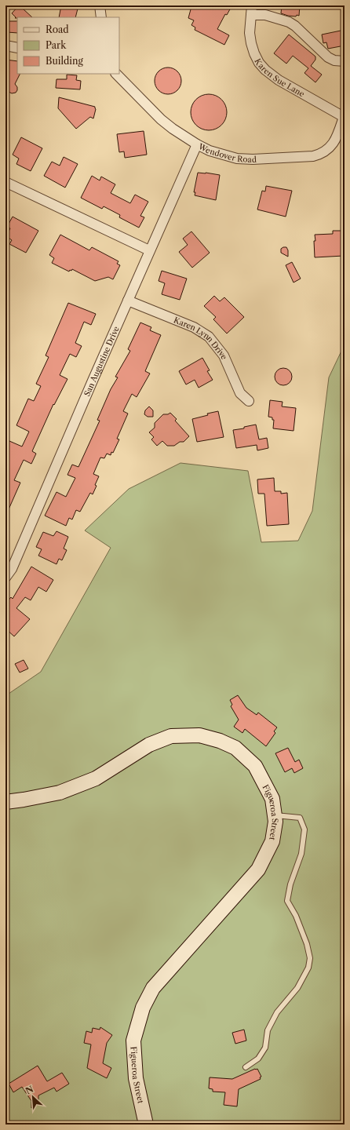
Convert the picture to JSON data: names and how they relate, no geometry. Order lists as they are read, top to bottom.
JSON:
{
  "streets": {
    "street": [
      "Karen Sue Lane",
      "Wendover Road",
      "Karen Lynn Drive",
      "San Augustine Drive",
      "Figueroa Street"
    ]
  },
  "crossings": [
    ["Karen Sue Lane", "Wendover Road"],
    ["Wendover Road", "San Augustine Drive"],
    ["Karen Lynn Drive", "San Augustine Drive"]
  ],
  "legend": ["Road", "Park", "Building"],
  "north": "top left"
}
